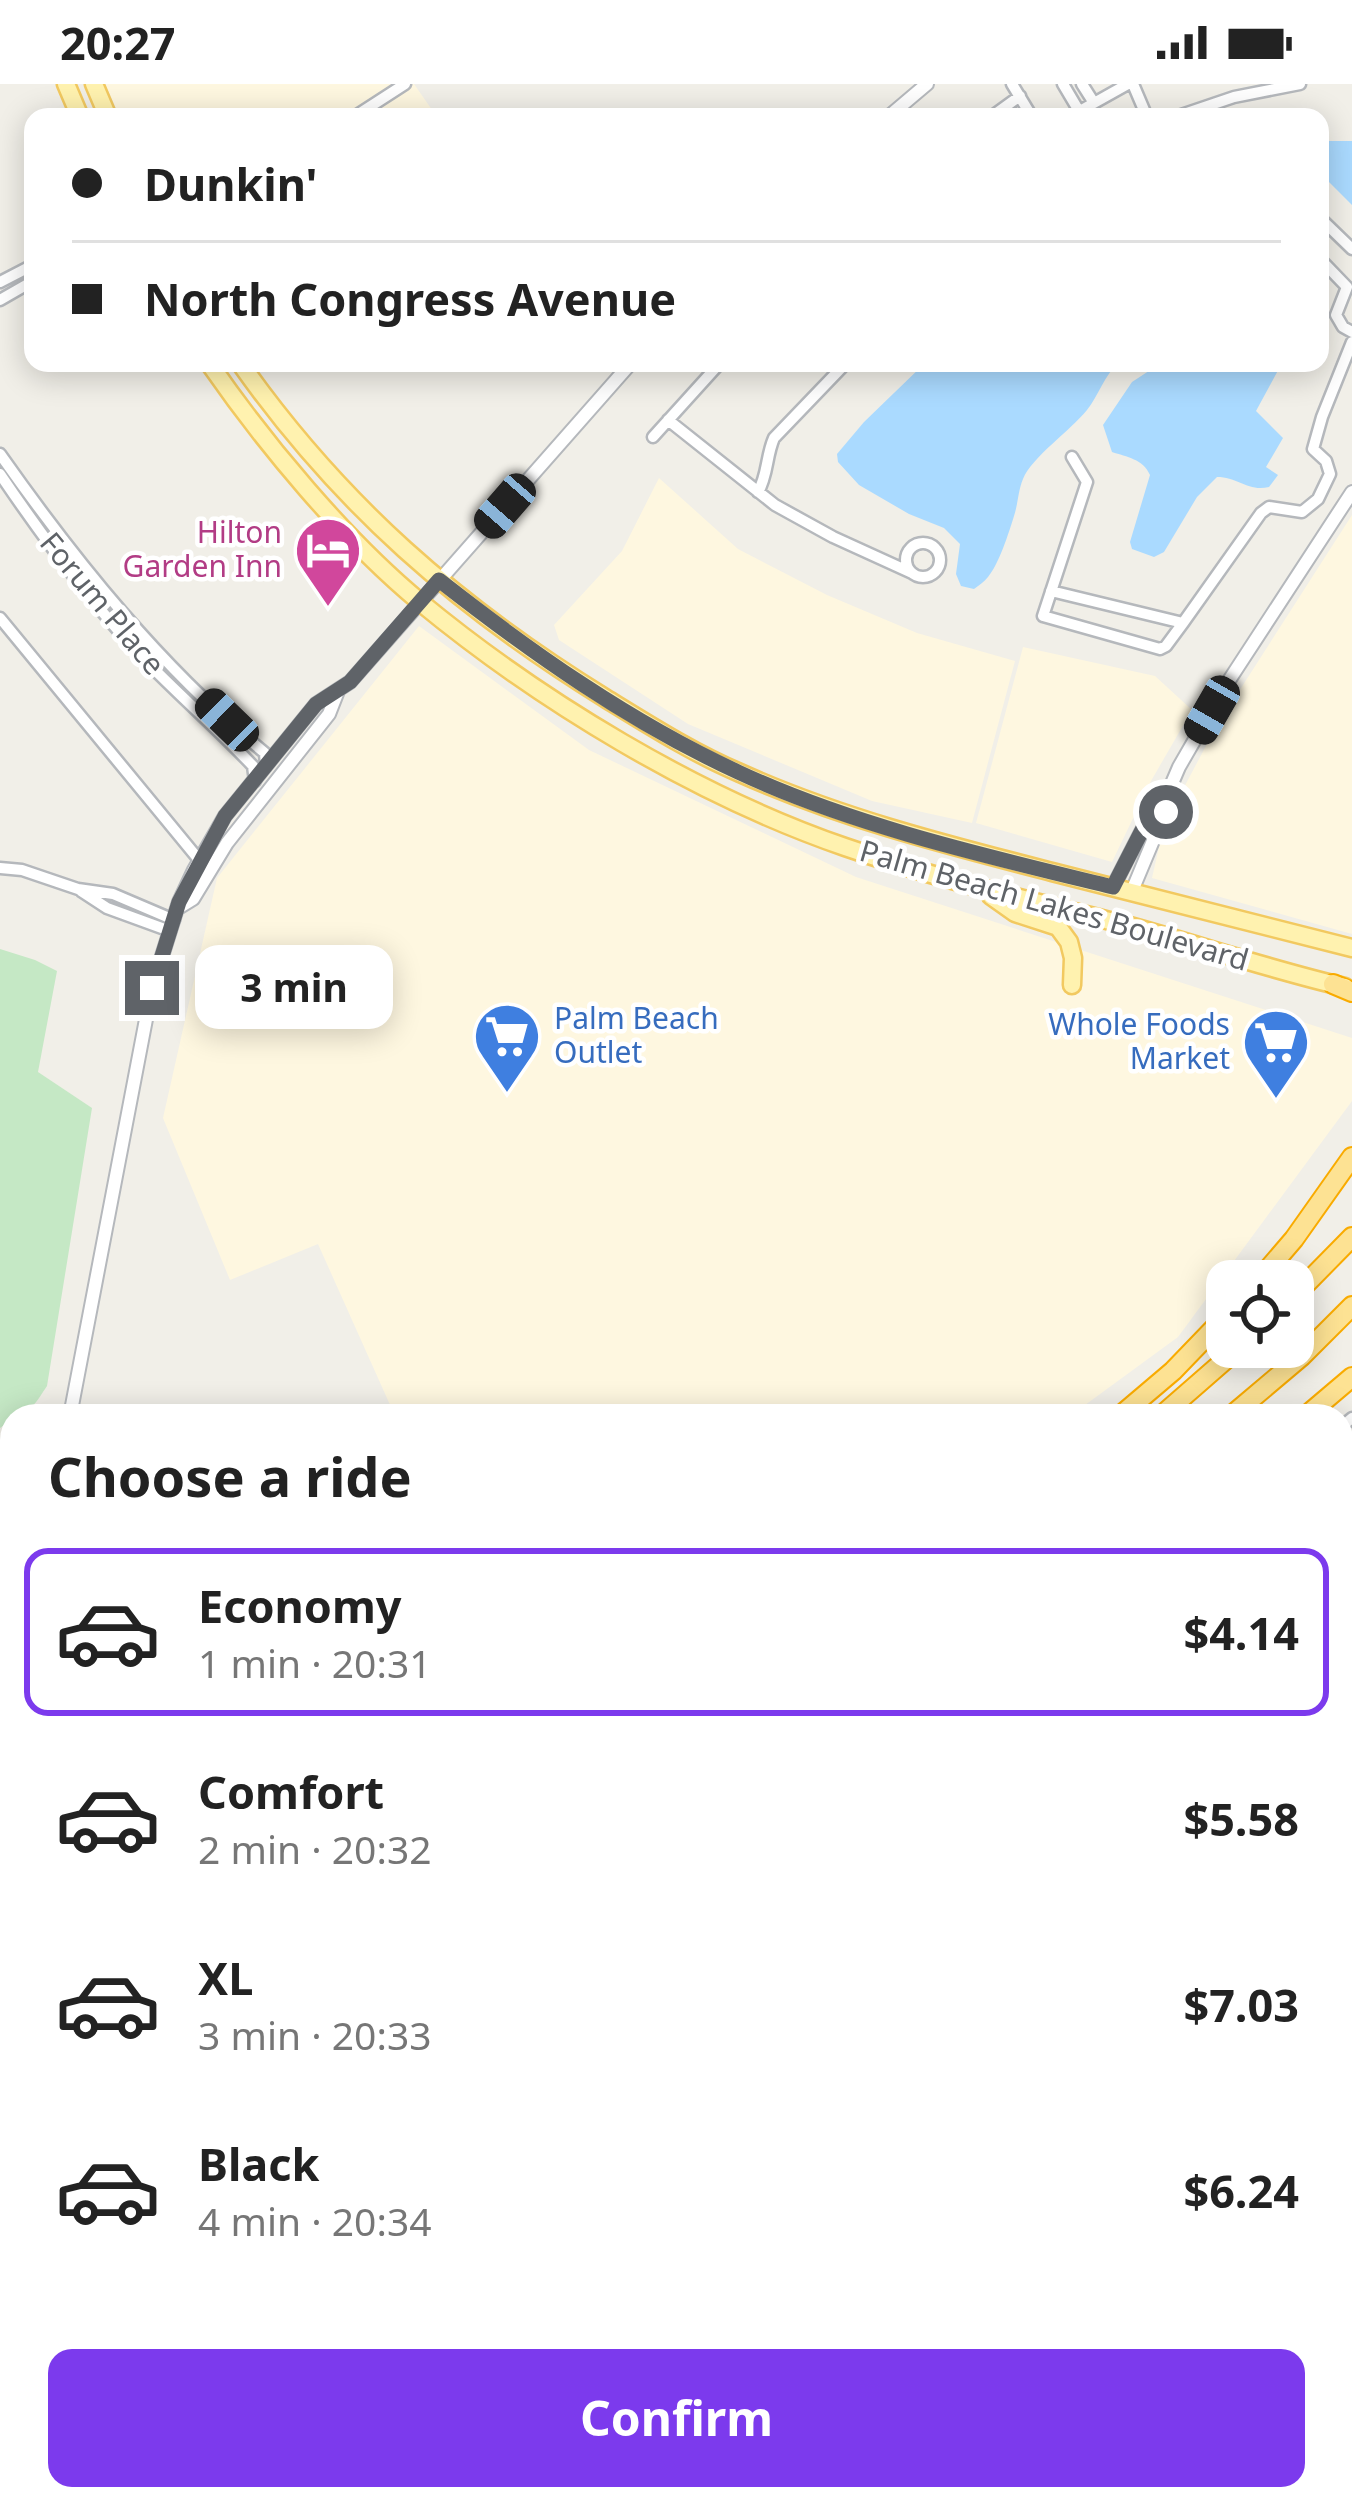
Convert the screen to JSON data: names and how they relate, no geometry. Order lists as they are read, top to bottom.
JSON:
{
  "streets": {
    "main road": ["Palm Beach Lakes Boulevard"],
    "street": ["Forum Place"]
  },
  "places": {
    "hotel": ["Hilton Garden Inn"],
    "supermarket": ["Palm Beach Outlet", "Whole Foods Market"]
  },
  "page": {
    "status": "20:27",
    "banner": ["Dunkin'", "North Congress Avenue"],
    "bubble": "3 min",
    "heading": "Choose a ride",
    "list": [
      {
        "name": "Economy",
        "note": "1 min · 20:31",
        "value": "$4.14"
      },
      {
        "name": "Comfort",
        "note": "2 min · 20:32",
        "value": "$5.58"
      },
      {
        "name": "XL",
        "note": "3 min · 20:33",
        "value": "$7.03"
      },
      {
        "name": "Black",
        "note": "4 min · 20:34",
        "value": "$6.24"
      }
    ],
    "buttons": "Confirm"
  }
}
